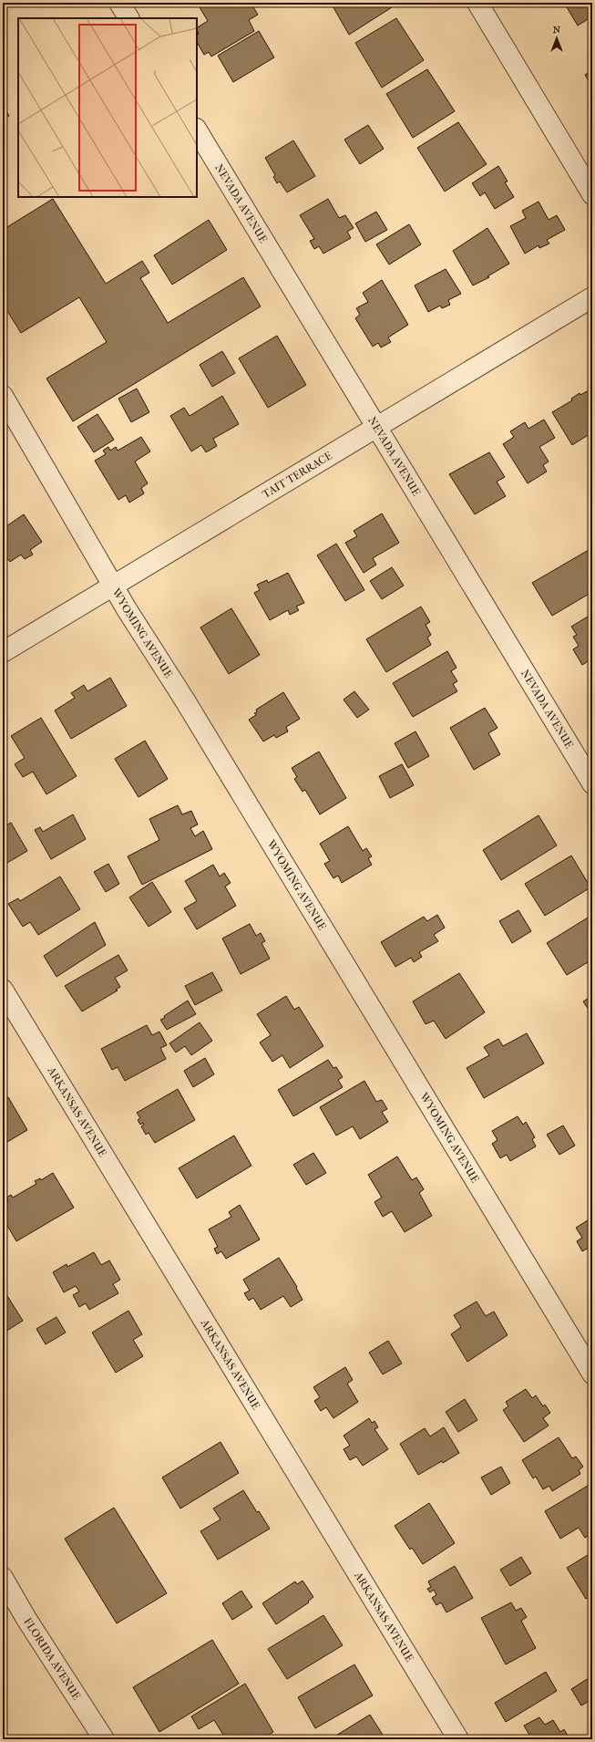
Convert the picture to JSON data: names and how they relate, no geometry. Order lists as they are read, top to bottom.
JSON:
{
  "streets": {
    "street": [
      "NEVADA AVENUE",
      "TAIT TERRACE",
      "WYOMING AVENUE",
      "ARKANSAS AVENUE",
      "FLORIDA AVENUE"
    ]
  },
  "crossings": [
    ["NEVADA AVENUE", "TAIT TERRACE"],
    ["TAIT TERRACE", "WYOMING AVENUE"]
  ],
  "north": "top"
}
